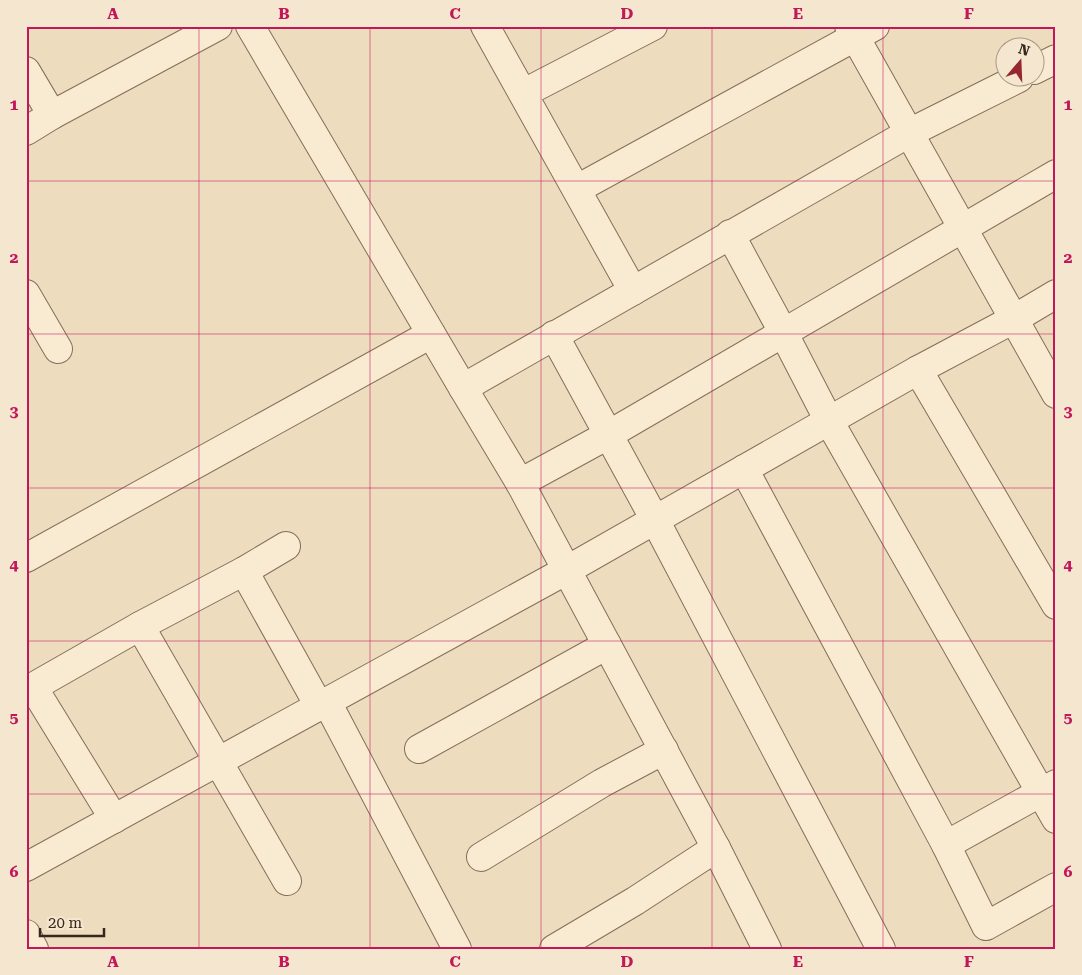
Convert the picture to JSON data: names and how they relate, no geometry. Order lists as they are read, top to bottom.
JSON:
{
  "scale_bar": "20 m",
  "north": "top",
  "grid": {
    "columns": [
      "A",
      "B",
      "C",
      "D",
      "E",
      "F"
    ],
    "rows": [
      "1",
      "2",
      "3",
      "4",
      "5",
      "6"
    ]
  }
}
